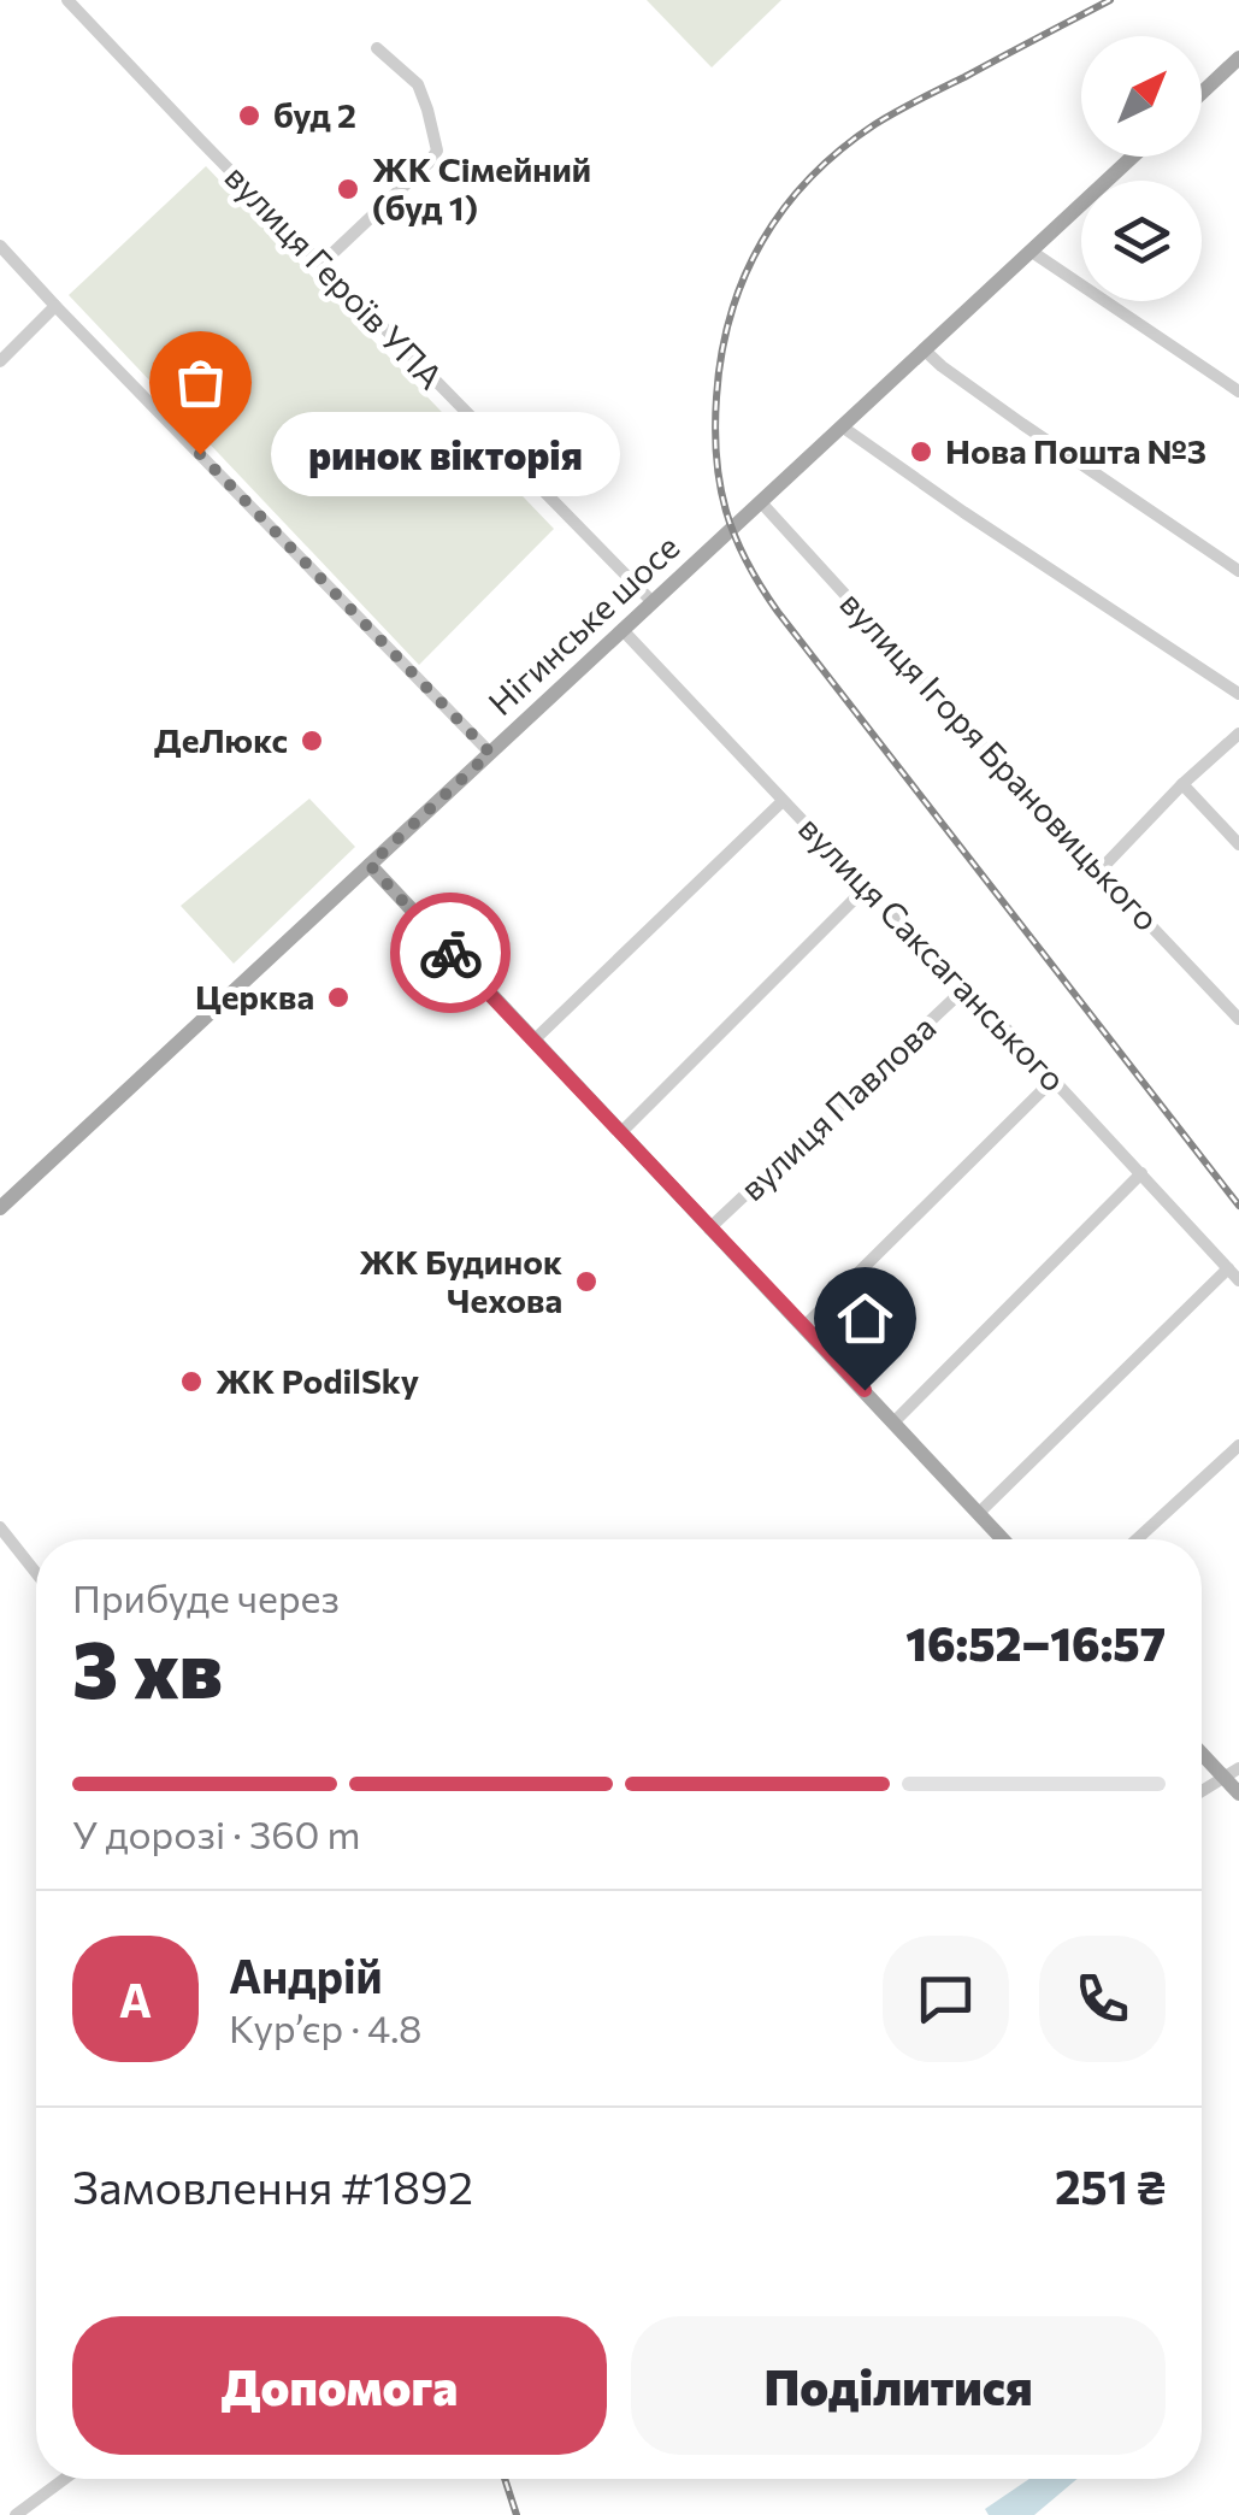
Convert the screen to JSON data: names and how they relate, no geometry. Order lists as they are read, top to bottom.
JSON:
{
  "streets": {
    "main road": ["Нігинське шосе"],
    "street": [
      "вулиця Героїв УПА",
      "вулиця Ігоря Брановицького",
      "вулиця Саксаганського",
      "вулиця Павлова"
    ]
  },
  "crossings": [
    ["вулиця Героїв УПА", "Нігинське шосе"],
    ["Нігинське шосе", "вулиця Ігоря Брановицького"],
    ["Нігинське шосе", "вулиця Саксаганського"],
    ["вулиця Саксаганського", "вулиця Павлова"]
  ],
  "places": [
    "буд 2",
    "ЖК Сімейний (буд 1)",
    "Нова Пошта №3",
    "ринок вікторія",
    "ДеЛюкс",
    "Церква",
    "ЖК Будинок Чехова",
    "ЖК PodilSky"
  ],
  "north": "top right",
  "page": {
    "bubble": "ринок вікторія",
    "heading": ["3 хв", "Прибуде через", "16:52–16:57"],
    "panel": [
      "Андрій",
      "Кур’єр · 4.8",
      "Замовлення #1892",
      "251 ₴"
    ],
    "bar": "У дорозі · 360 m",
    "round": "А",
    "buttons": ["Допомога", "Поділитися"]
  }
}
